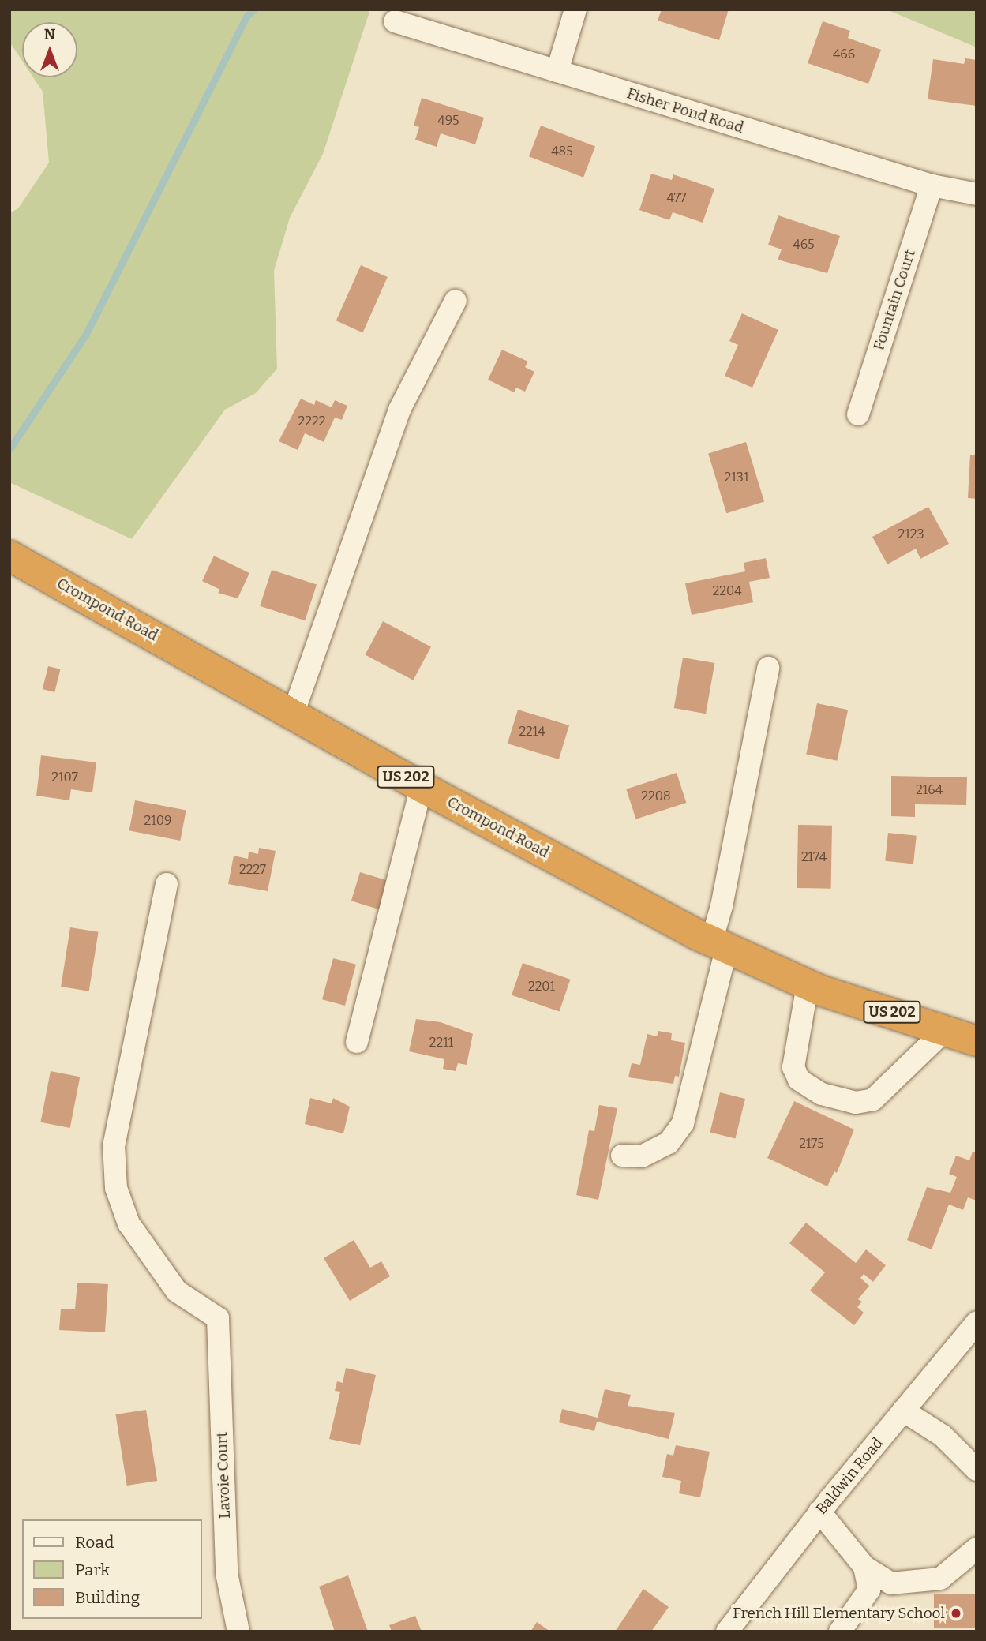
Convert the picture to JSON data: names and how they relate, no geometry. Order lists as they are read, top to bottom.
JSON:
{
  "streets": {
    "highway": ["Crompond Road", "US 202"],
    "street": [
      "Fisher Pond Road",
      "Fountain Court",
      "Lavoie Court",
      "Baldwin Road"
    ]
  },
  "crossings": [
    ["Fisher Pond Road", "Fountain Court"]
  ],
  "places": ["French Hill Elementary School"],
  "house_numbers": [
    "466",
    "495",
    "485",
    "477",
    "465",
    "2222",
    "2131",
    "2123",
    "2204",
    "2214",
    "2107",
    "2164",
    "2208",
    "2109",
    "2174",
    "2227",
    "2201",
    "2211",
    "2175"
  ],
  "legend": ["Road", "Park", "Building"],
  "north": "top"
}
